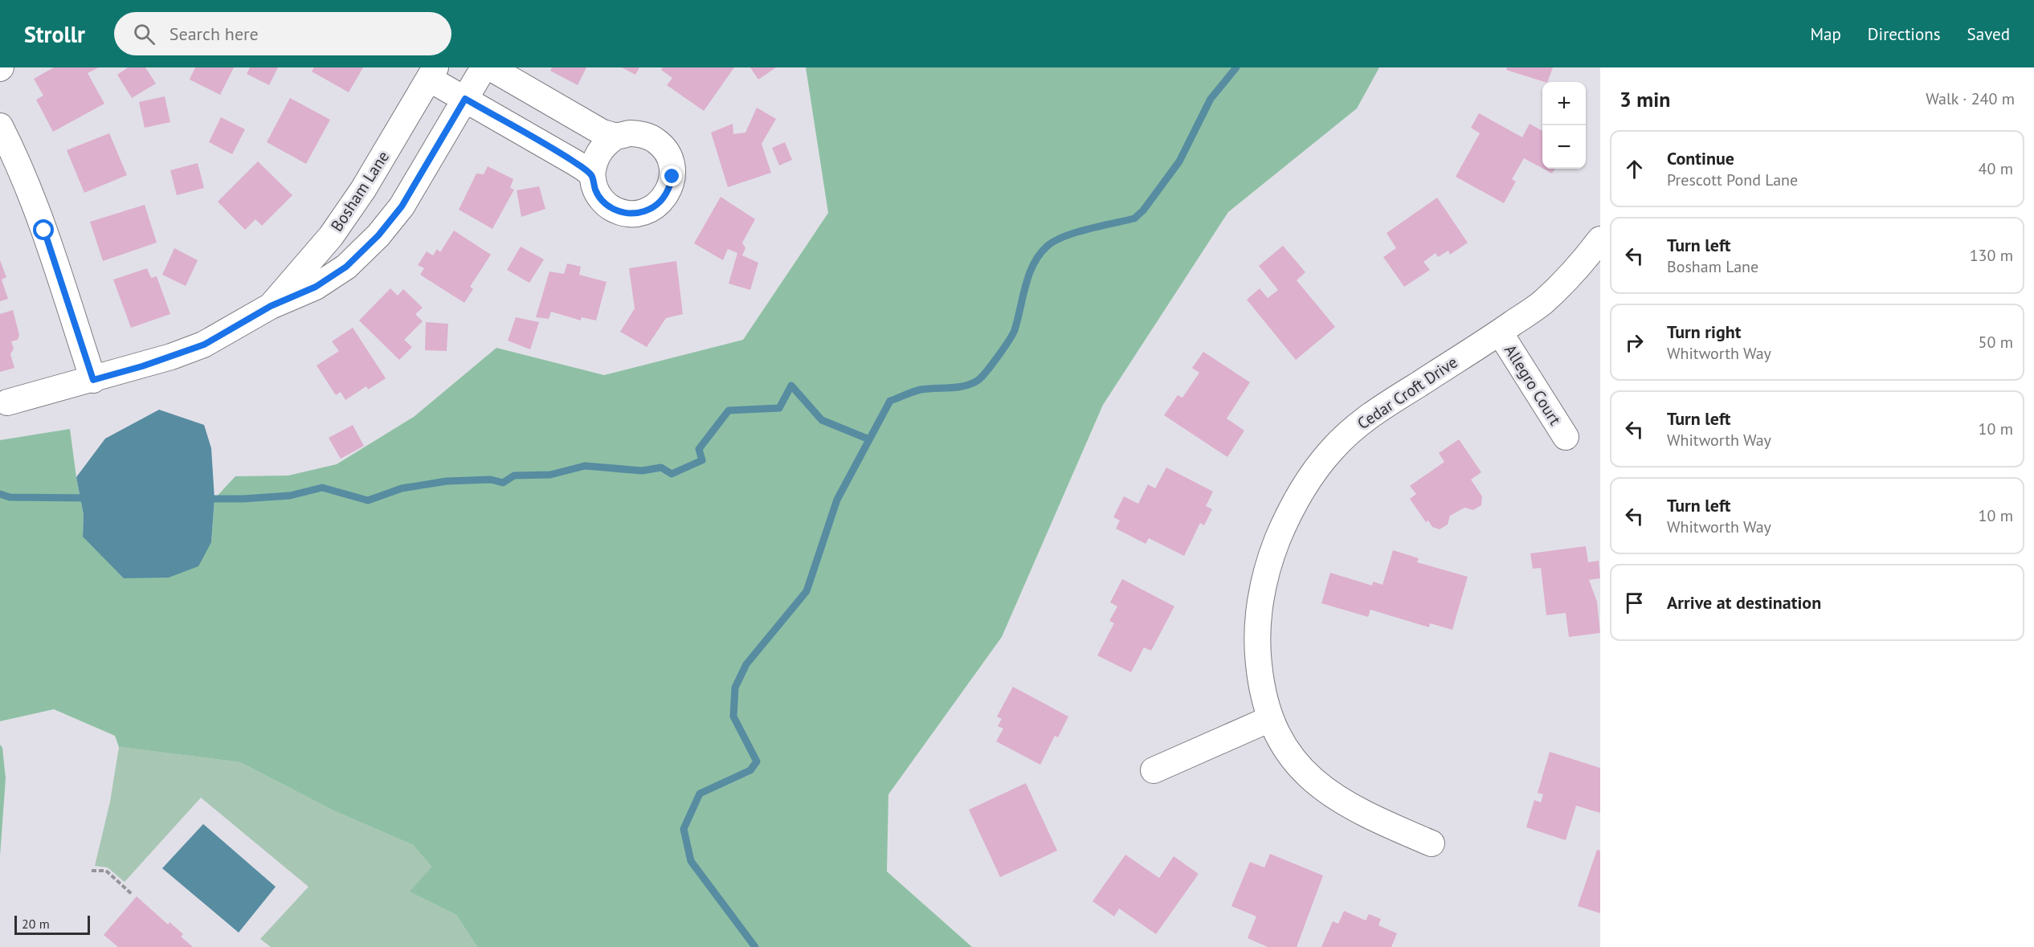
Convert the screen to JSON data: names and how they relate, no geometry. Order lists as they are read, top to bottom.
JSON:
{
  "streets": {
    "street": ["Bosham Lane", "Allegro Court", "Cedar Croft Drive"]
  },
  "crossings": [
    ["Allegro Court", "Cedar Croft Drive"]
  ],
  "scale_bar": "20 m",
  "page": {
    "header": "Strollr",
    "search": "Search here",
    "nav": ["Map", "Directions", "Saved"],
    "heading": ["3 min", "Walk · 240 m"],
    "map_buttons": ["+", "−"],
    "list": [
      ["Continue", "Prescott Pond Lane", "40 m"],
      ["Turn left", "Bosham Lane", "130 m"],
      ["Turn right", "Whitworth Way", "50 m"],
      ["Turn left", "Whitworth Way", "10 m"],
      ["Turn left", "Whitworth Way", "10 m"],
      "Arrive at destination"
    ],
    "scale": "20 m"
  }
}
